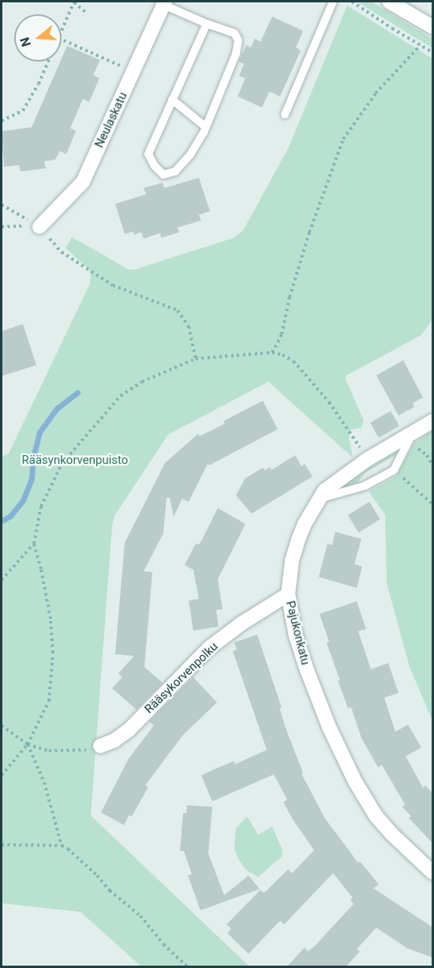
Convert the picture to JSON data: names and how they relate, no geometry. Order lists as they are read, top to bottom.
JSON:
{
  "streets": {
    "street": ["Neulaskatu", "Pajukonkatu", "Rääsykorvenpolku"]
  },
  "crossings": [
    ["Pajukonkatu", "Rääsykorvenpolku"]
  ],
  "parks": ["Rääsynkorvenpuisto"],
  "north": "left"
}
